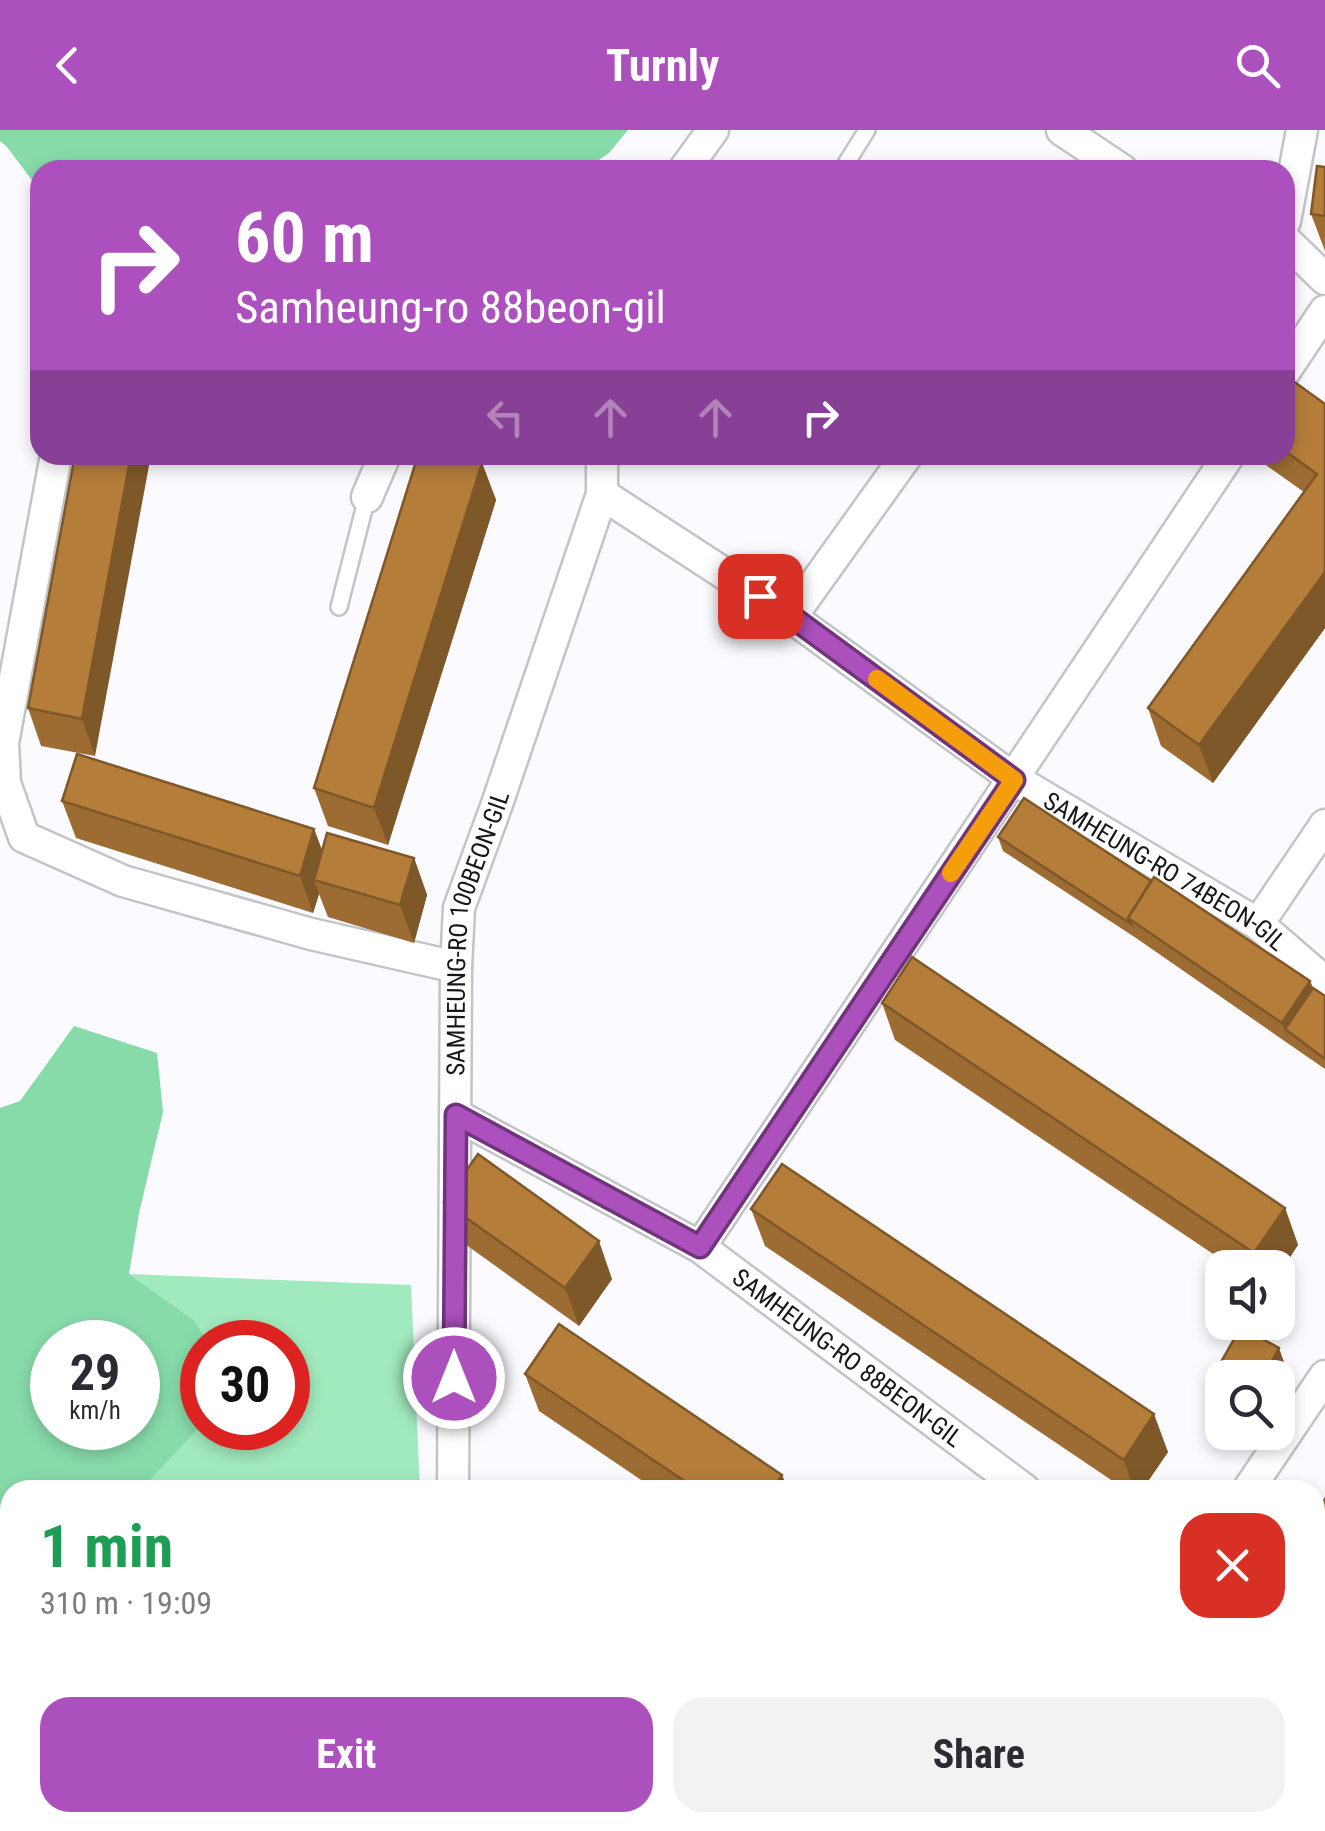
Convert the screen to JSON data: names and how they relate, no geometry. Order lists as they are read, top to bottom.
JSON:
{
  "streets": {
    "street": ["SAMHEUNG-RO 74BEON-GIL", "SAMHEUNG-RO 100BEON-GIL", "SAMHEUNG-RO 88BEON-GIL"]
  },
  "crossings": [
    ["SAMHEUNG-RO 74BEON-GIL", "SAMHEUNG-RO 100BEON-GIL"],
    ["SAMHEUNG-RO 100BEON-GIL", "SAMHEUNG-RO 88BEON-GIL"]
  ],
  "page": {
    "header": "Turnly",
    "turn": ["60 m", "Samheung-ro 88beon-gil"],
    "speed": "29 km/h",
    "limit": "30",
    "heading": ["1 min", "310 m · 19:09"],
    "buttons": ["Exit", "Share"]
  }
}
